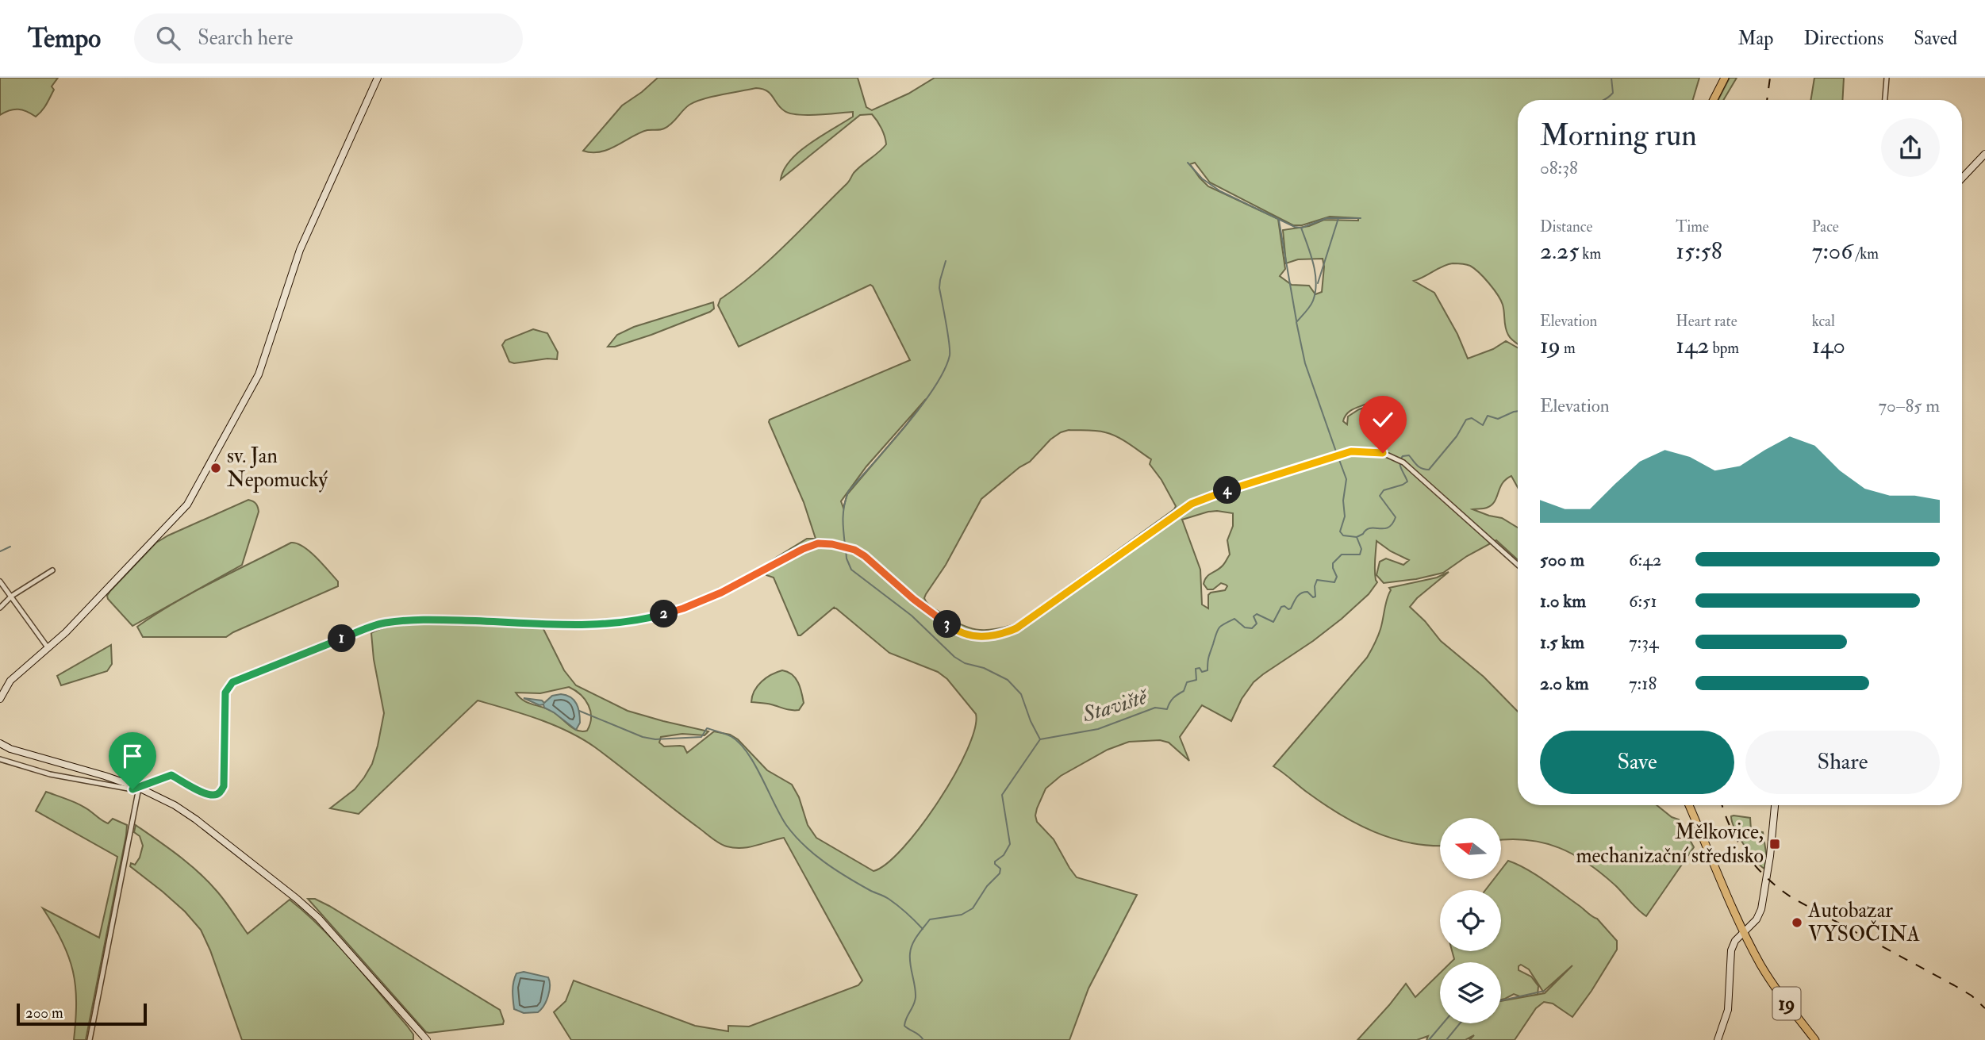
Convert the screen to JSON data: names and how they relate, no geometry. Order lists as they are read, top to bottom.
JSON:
{
  "streets": {
    "main road": ["19"]
  },
  "water": ["Staviště"],
  "places": {
    "other": ["sv. Jan Nepomucký", "Autobazar VYSOČINA"],
    "transit": ["Mělkovice, mechanizační středisko"]
  },
  "scale_bar": "200 m",
  "north": "left",
  "page": {
    "header": "Tempo",
    "search": "Search here",
    "nav": ["Map", "Directions", "Saved"],
    "heading": ["Morning run", "08:38"],
    "stats": [
      ["Distance", "2.25 km"],
      ["Time", "15:58"],
      ["Pace", "7:06 /km"],
      ["Elevation", "19 m"],
      ["Heart rate", "142 bpm"],
      ["kcal", "140"]
    ],
    "chart": ["Elevation", "70–85 m"],
    "pins": [
      "4",
      "2",
      "3",
      "1"
    ],
    "list": [
      {
        "name": "500 m",
        "note": "6:42"
      },
      {
        "name": "1.0 km",
        "note": "6:51"
      },
      {
        "name": "1.5 km",
        "note": "7:34"
      },
      {
        "name": "2.0 km",
        "note": "7:18"
      }
    ],
    "buttons": ["Save", "Share"],
    "scale": "200 m"
  }
}
